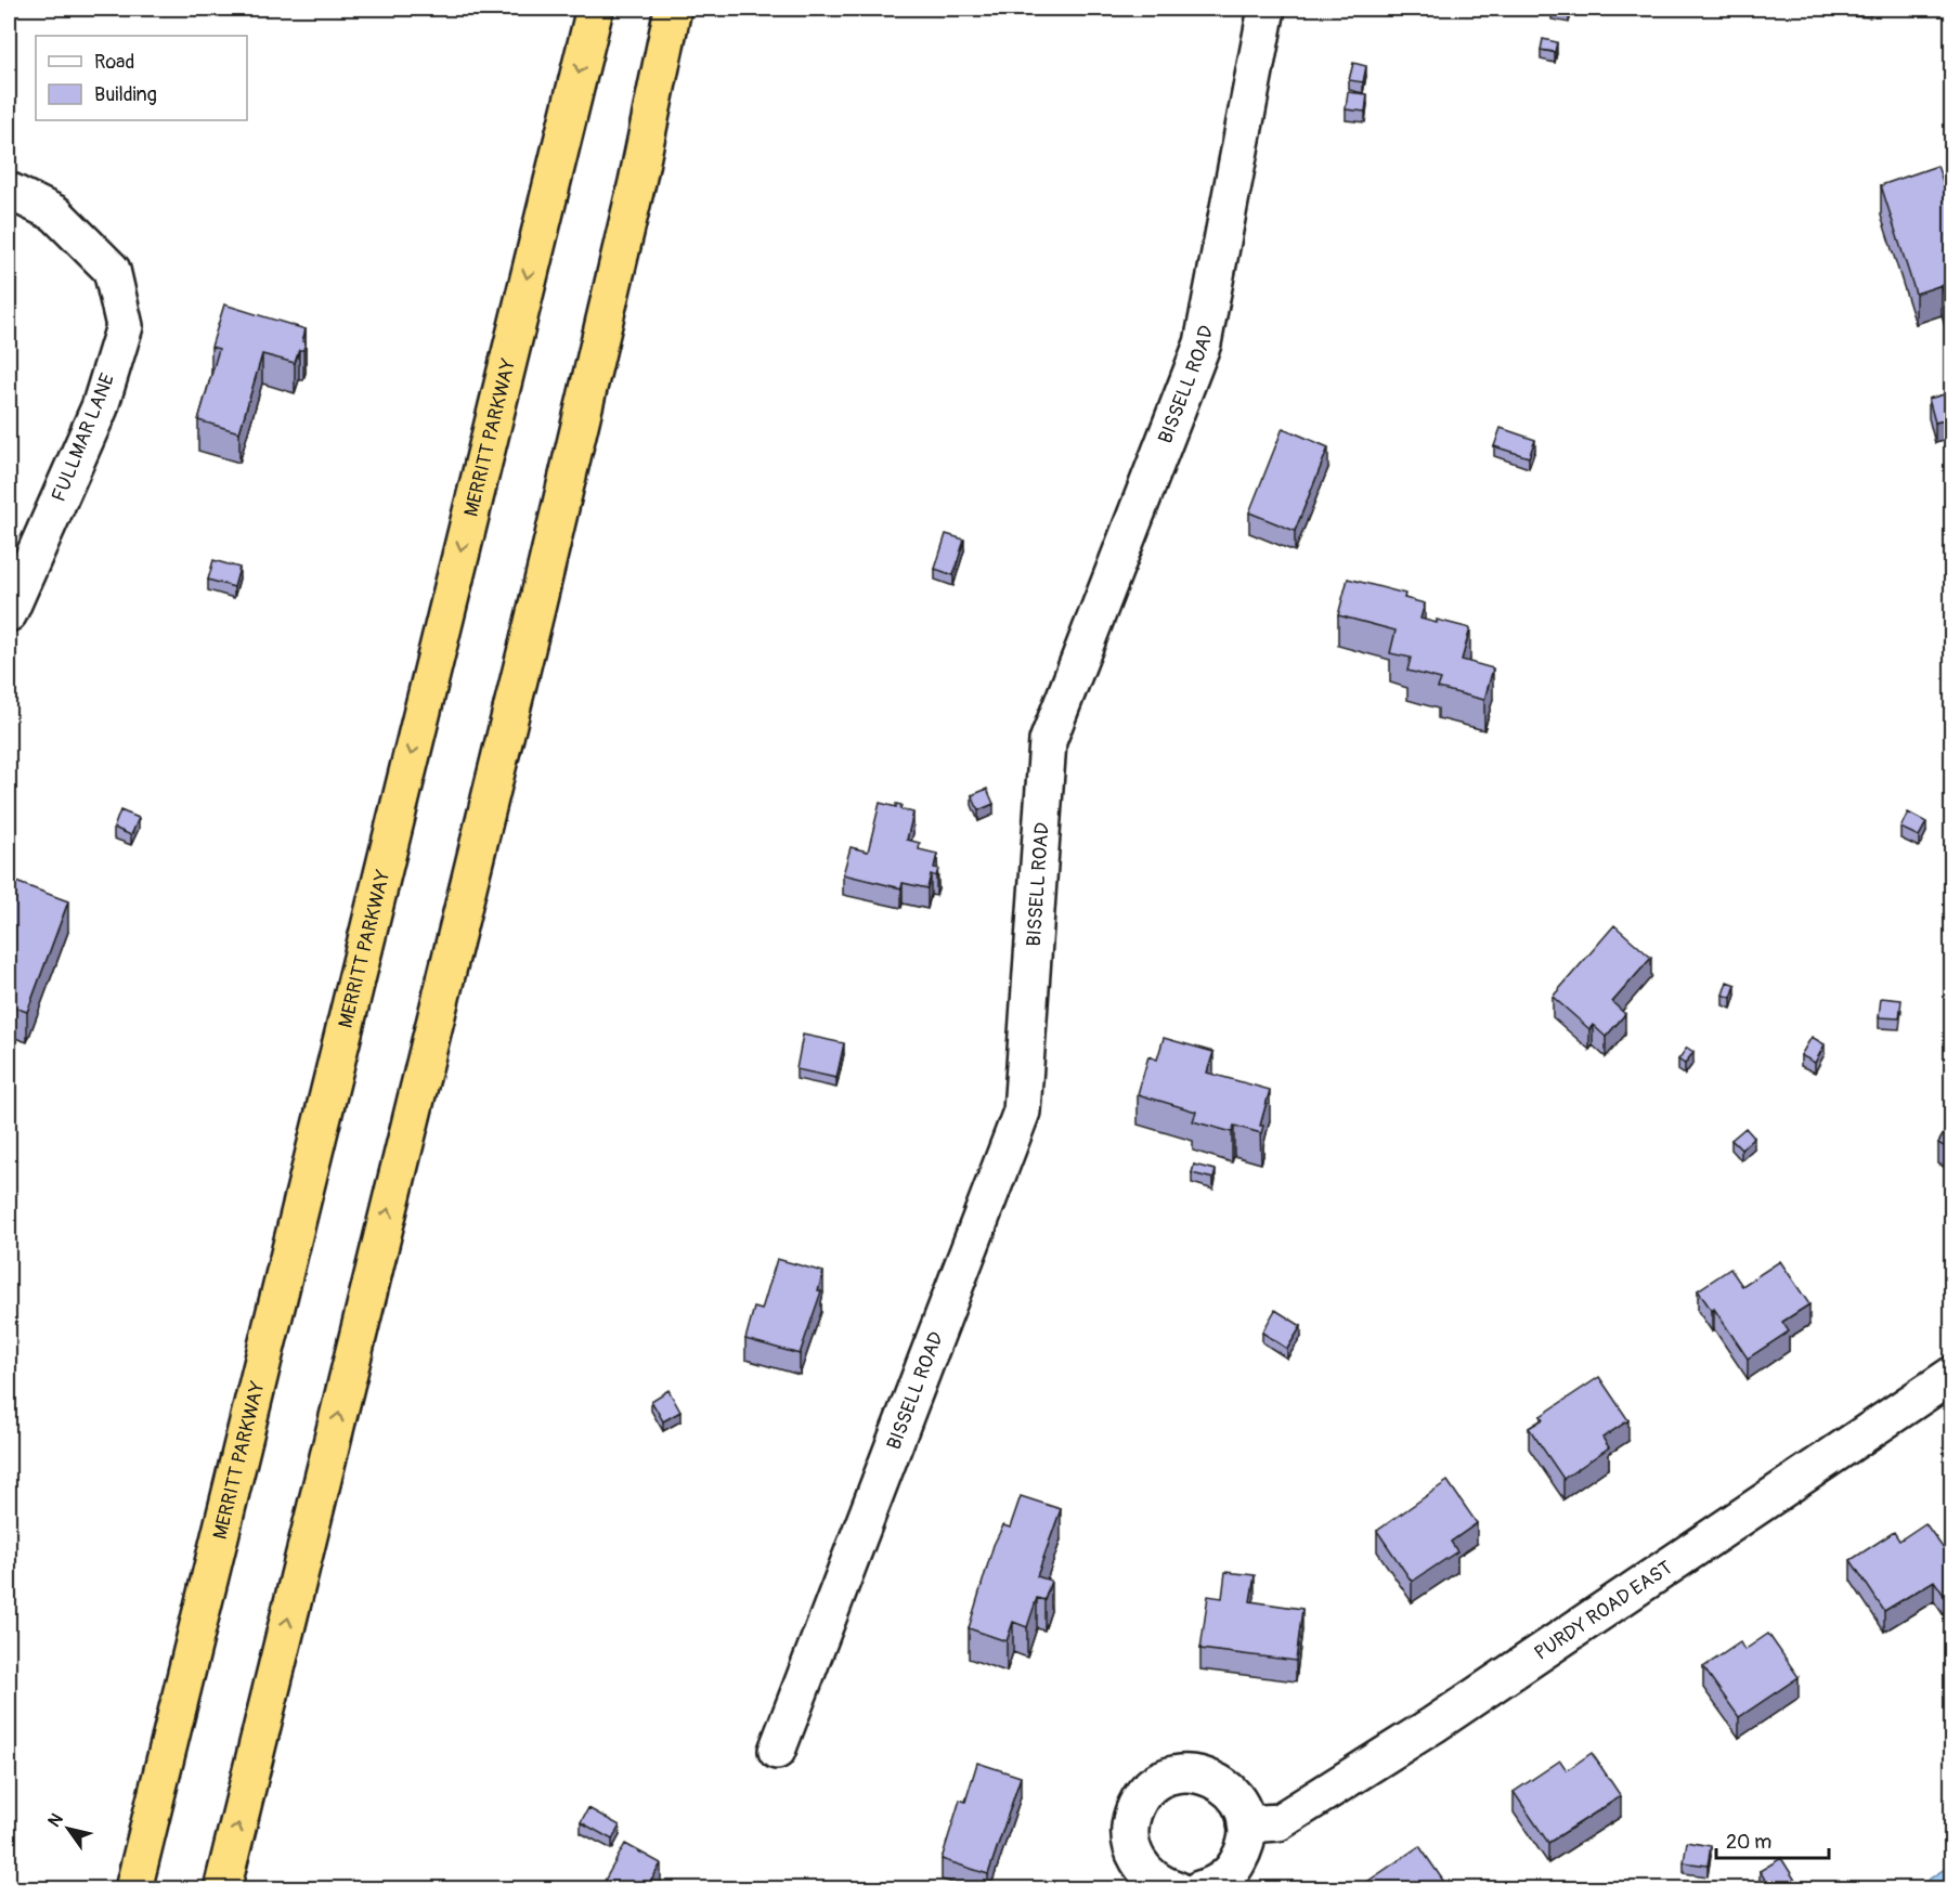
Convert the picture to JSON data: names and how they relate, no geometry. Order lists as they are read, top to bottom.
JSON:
{
  "streets": {
    "highway": ["MERRITT PARKWAY"],
    "street": ["BISSELL ROAD", "FULLMAR LANE", "PURDY ROAD EAST"]
  },
  "legend": ["Road", "Building"],
  "scale_bar": "20 m",
  "north": "top left"
}
